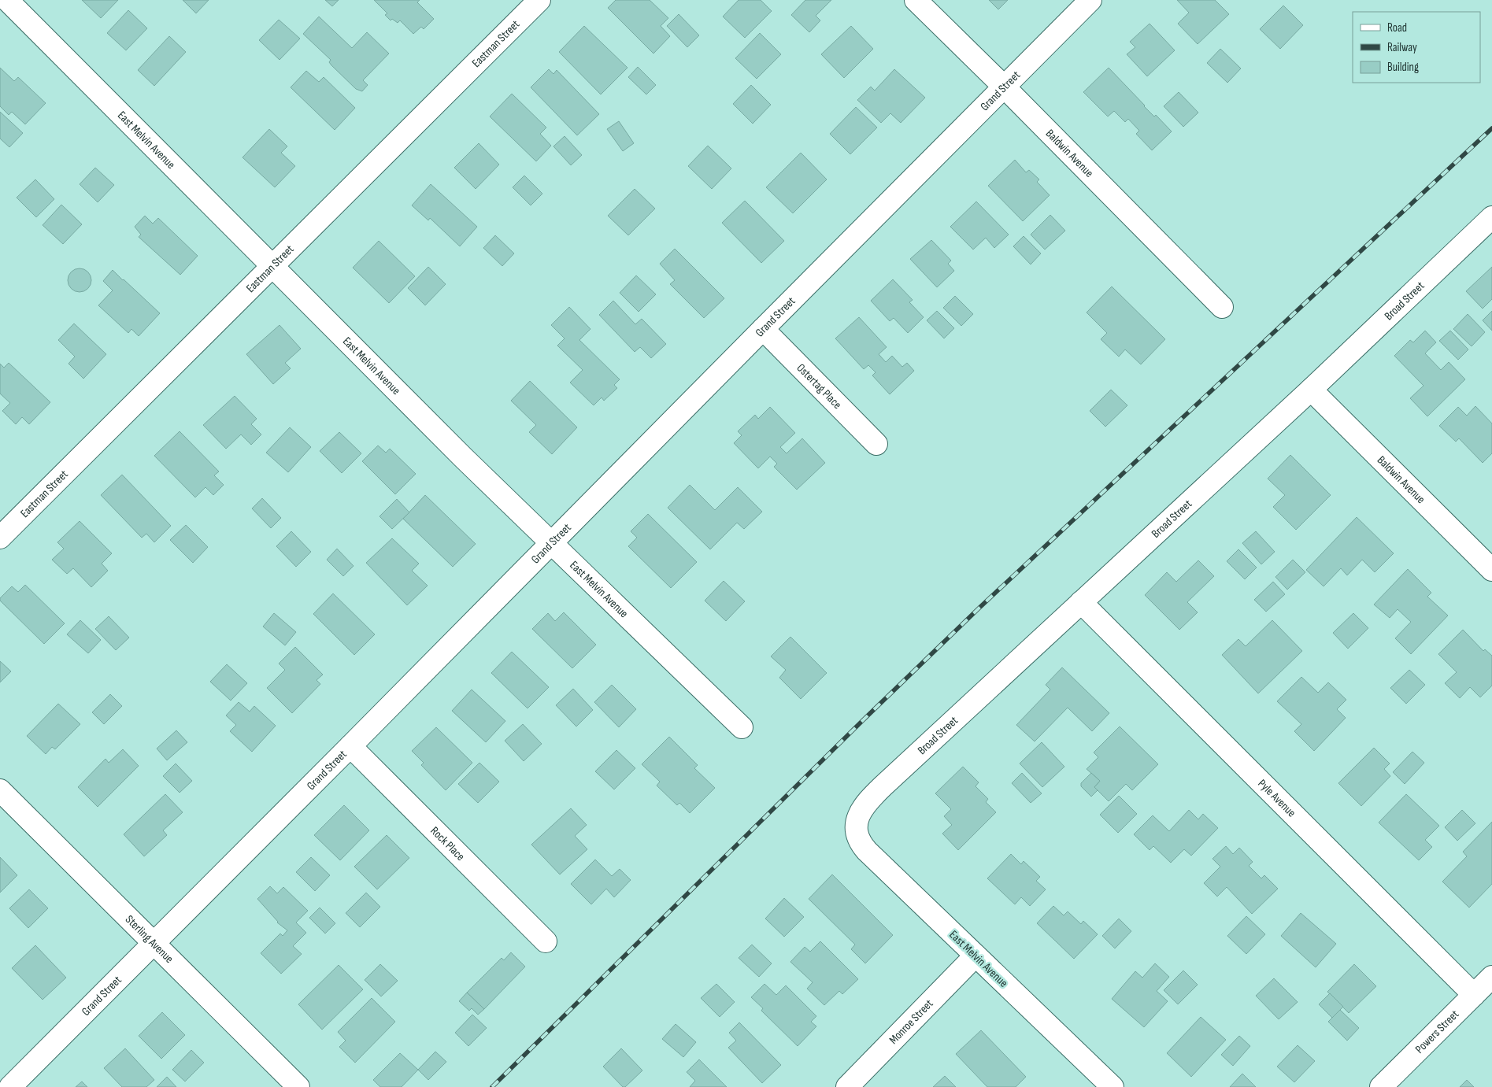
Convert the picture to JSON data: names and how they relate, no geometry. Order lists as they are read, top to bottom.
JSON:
{
  "streets": {
    "street": [
      "Eastman Street",
      "Grand Street",
      "East Melvin Avenue",
      "Baldwin Avenue",
      "Broad Street",
      "Ostertag Place",
      "Pyle Avenue",
      "Rock Place",
      "Sterling Avenue",
      "Monroe Street",
      "Powers Street"
    ]
  },
  "crossings": [
    ["Eastman Street", "East Melvin Avenue"],
    ["Grand Street", "East Melvin Avenue"],
    ["Grand Street", "Baldwin Avenue"],
    ["Grand Street", "Ostertag Place"],
    ["Grand Street", "Rock Place"],
    ["Grand Street", "Sterling Avenue"],
    ["East Melvin Avenue", "Broad Street"],
    ["East Melvin Avenue", "Monroe Street"],
    ["Baldwin Avenue", "Broad Street"],
    ["Broad Street", "Pyle Avenue"],
    ["Pyle Avenue", "Powers Street"]
  ],
  "legend": ["Road", "Railway", "Building"]
}
